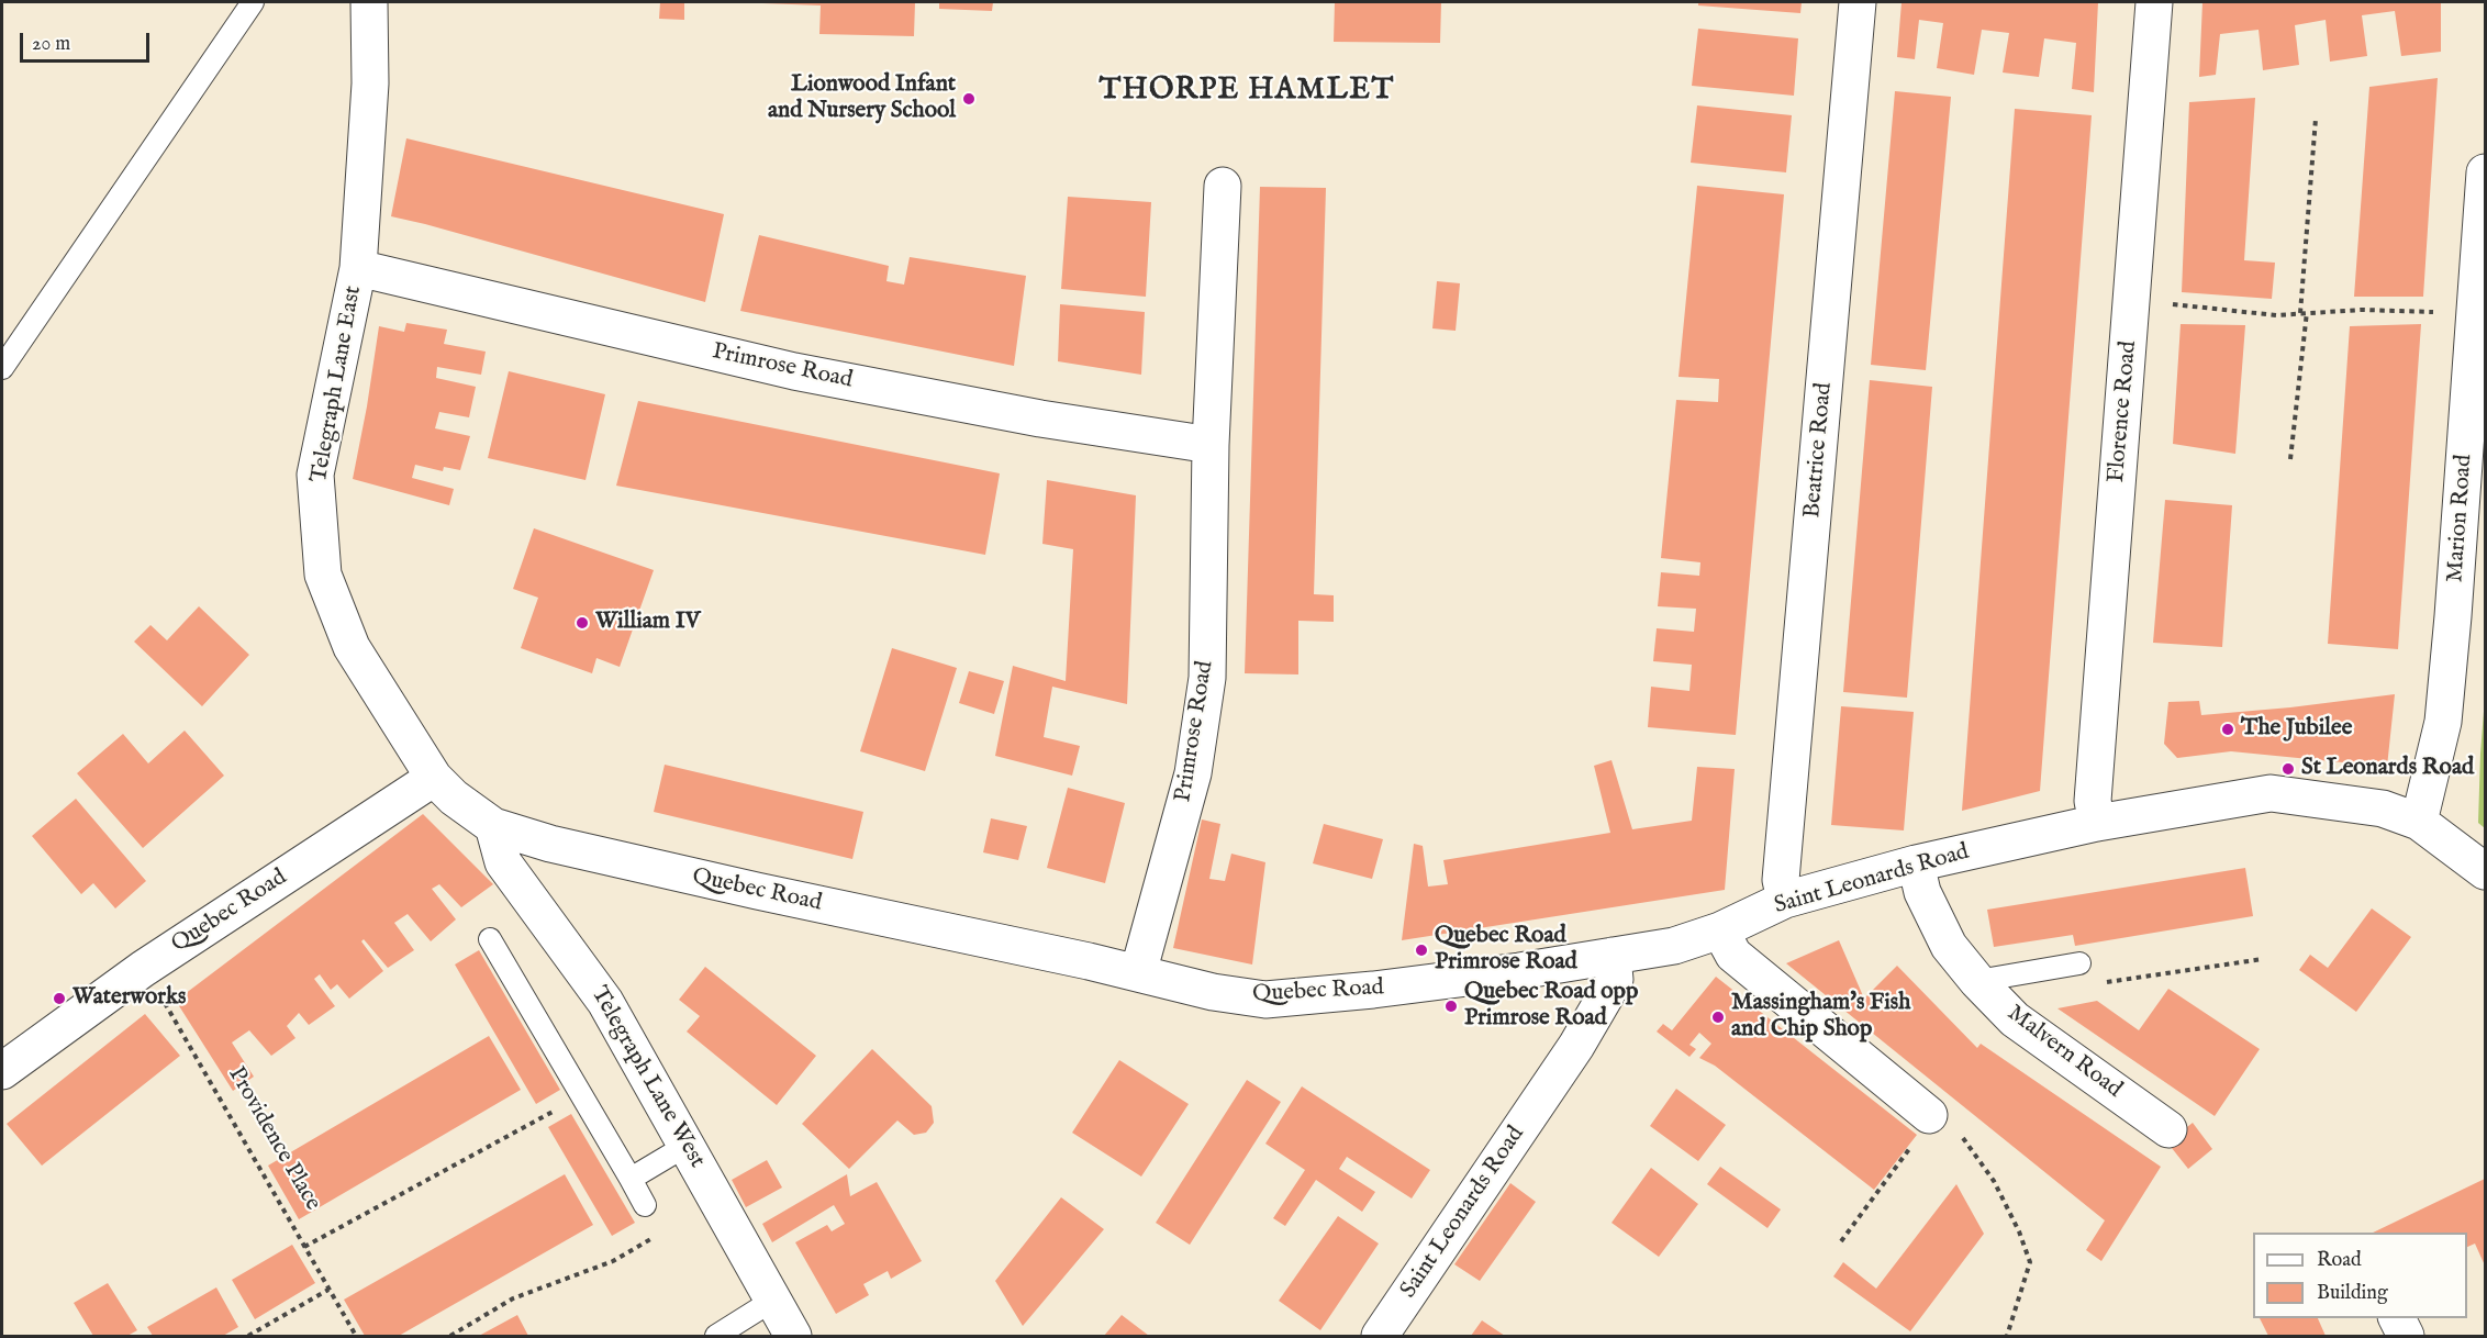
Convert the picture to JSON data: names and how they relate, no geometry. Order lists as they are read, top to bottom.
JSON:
{
  "streets": {
    "street": [
      "Primrose Road",
      "Telegraph Lane East",
      "Florence Road",
      "Beatrice Road",
      "Marion Road",
      "Saint Leonards Road",
      "Quebec Road",
      "Malvern Road",
      "Telegraph Lane West"
    ],
    "path": ["Providence Place"]
  },
  "crossings": [
    ["Primrose Road", "Telegraph Lane East"],
    ["Primrose Road", "Quebec Road"],
    ["Telegraph Lane East", "Quebec Road"],
    ["Florence Road", "Saint Leonards Road"],
    ["Beatrice Road", "Saint Leonards Road"],
    ["Marion Road", "Saint Leonards Road"],
    ["Saint Leonards Road", "Quebec Road"],
    ["Saint Leonards Road", "Malvern Road"],
    ["Quebec Road", "Telegraph Lane West"],
    ["Quebec Road", "Providence Place"]
  ],
  "districts": ["THORPE HAMLET"],
  "places": [
    "Lionwood Infant and Nursery School",
    "William IV",
    "The Jubilee",
    "St Leonards Road",
    "Quebec Road Primrose Road",
    "Waterworks",
    "Quebec Road opp Primrose Road",
    "Massingham's Fish and Chip Shop"
  ],
  "legend": ["Road", "Building"],
  "scale_bar": "20 m"
}
